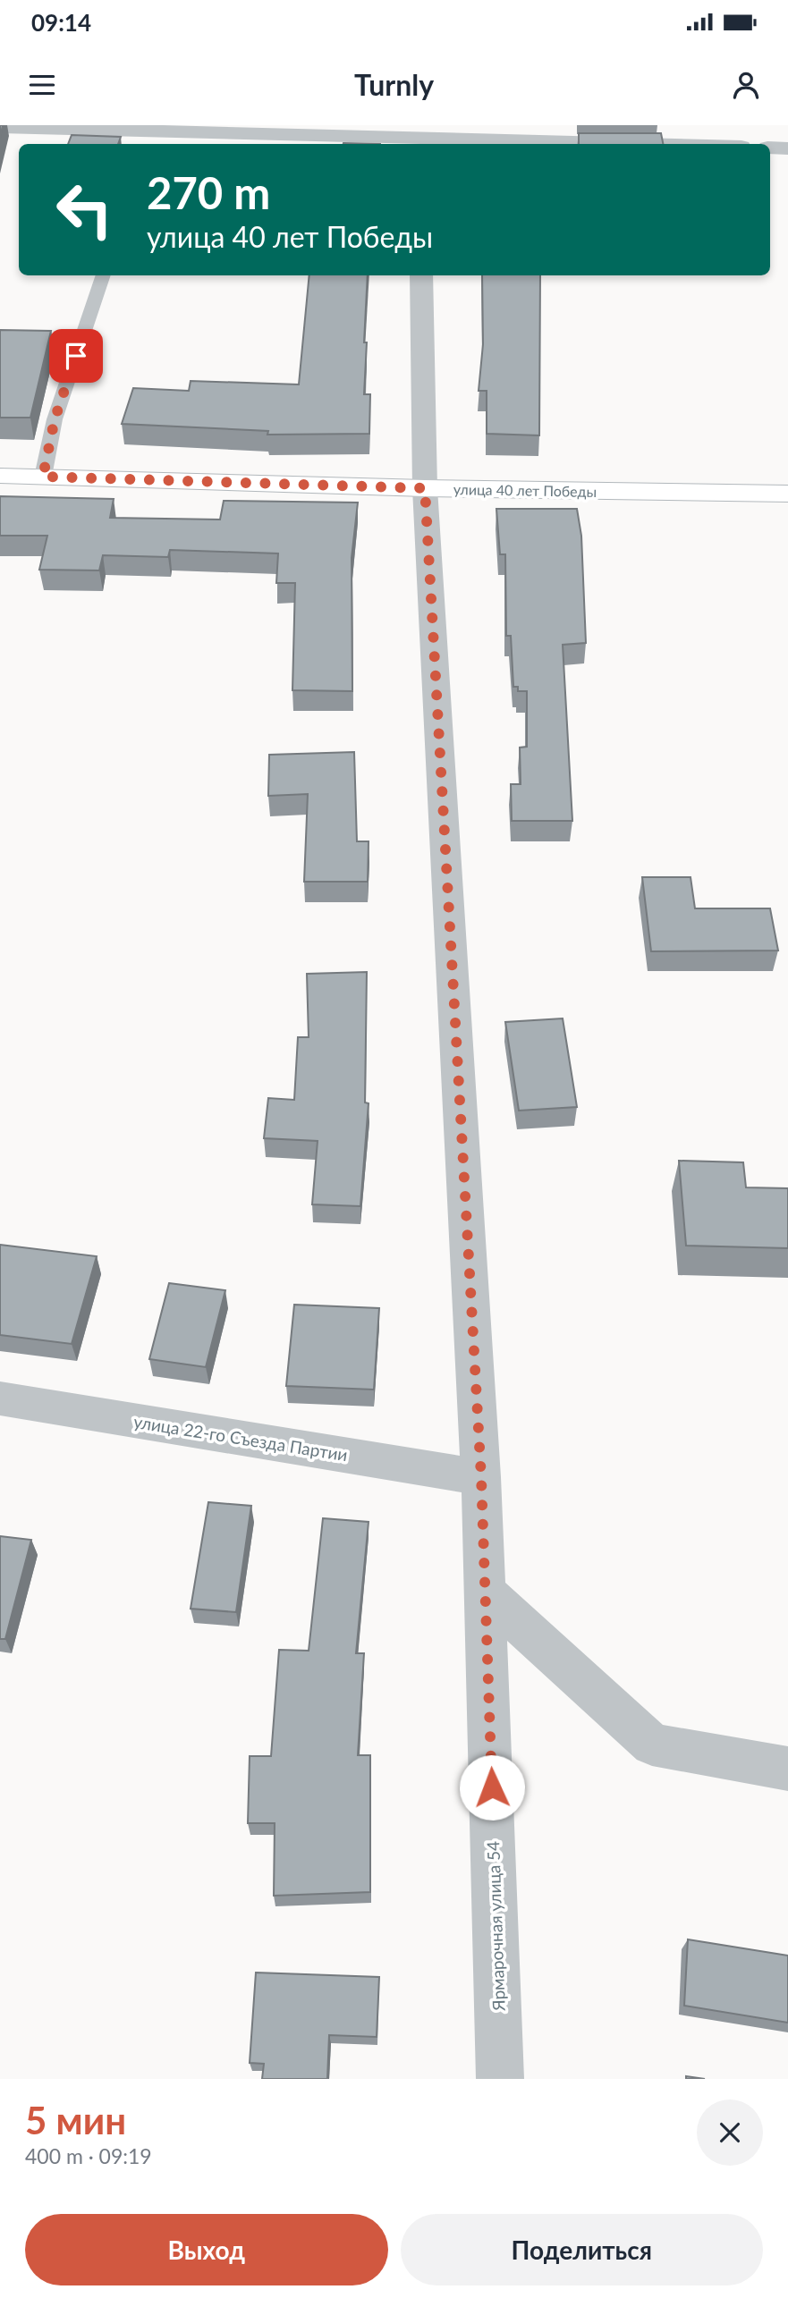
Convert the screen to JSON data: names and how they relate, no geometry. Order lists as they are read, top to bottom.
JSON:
{
  "streets": {
    "main road": ["улица 40 лет Победы"],
    "street": ["улица 22-го Съезда Партии", "Ярмарочная улица 54"]
  },
  "crossings": [
    ["улица 40 лет Победы", "Ярмарочная улица 54"],
    ["улица 22-го Съезда Партии", "Ярмарочная улица 54"]
  ],
  "page": {
    "status": "09:14",
    "header": "Turnly",
    "turn": ["270 m", "улица 40 лет Победы"],
    "heading": ["5 мин", "400 m · 09:19"],
    "buttons": ["Выход", "Поделиться"]
  }
}
